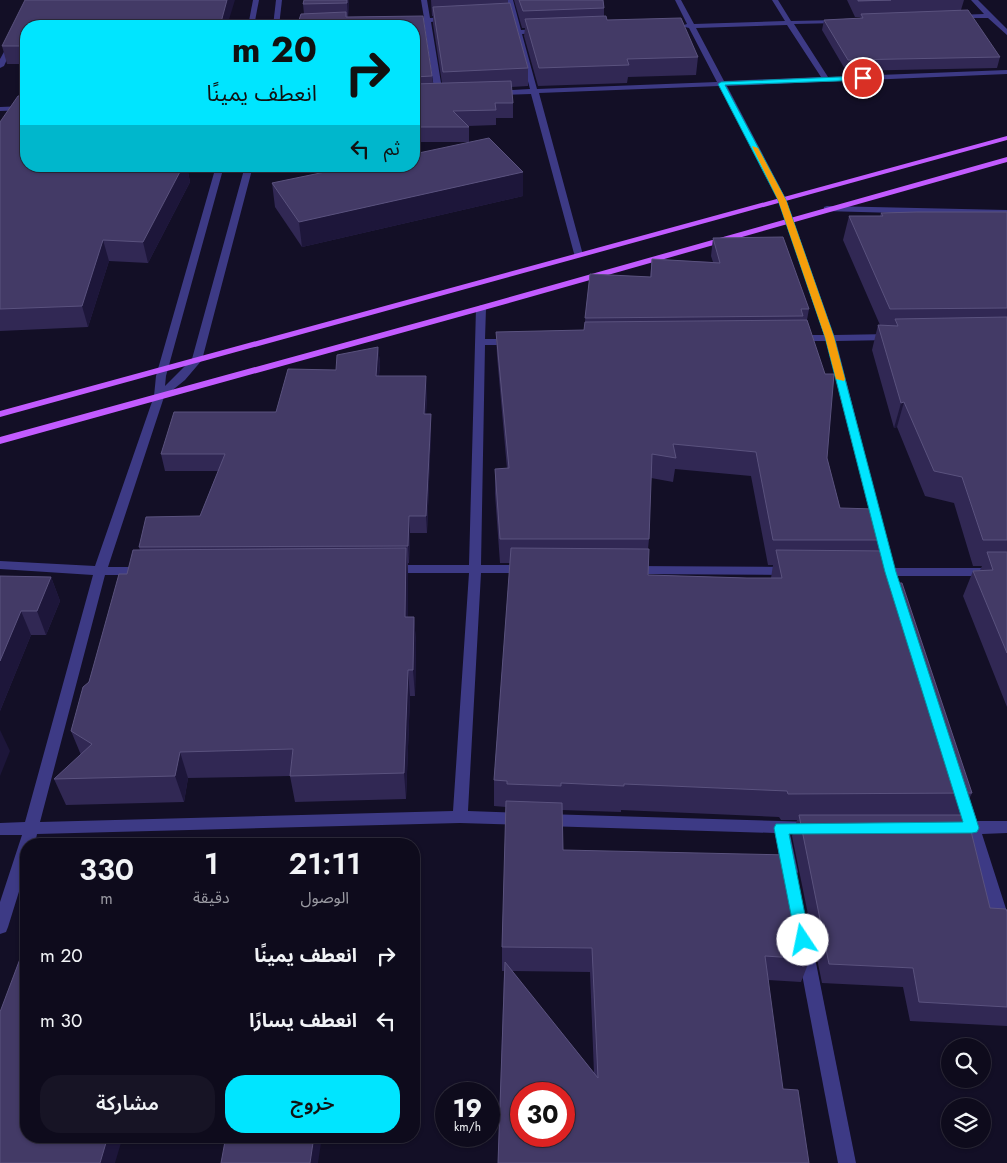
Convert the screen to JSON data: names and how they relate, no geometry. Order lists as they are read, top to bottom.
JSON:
{
  "page": {
    "turn": ["20 m", "انعطف يمينًا"],
    "then": "ثم",
    "eta": [
      "21:11",
      "الوصول",
      "1",
      "دقيقة",
      "330",
      "m"
    ],
    "list": [
      {
        "name": "انعطف يمينًا",
        "value": "20 m"
      },
      {
        "name": "انعطف يسارًا",
        "value": "30 m"
      }
    ],
    "buttons": ["خروج", "مشاركة"],
    "speed": "19 km/h",
    "limit": "30"
  }
}
